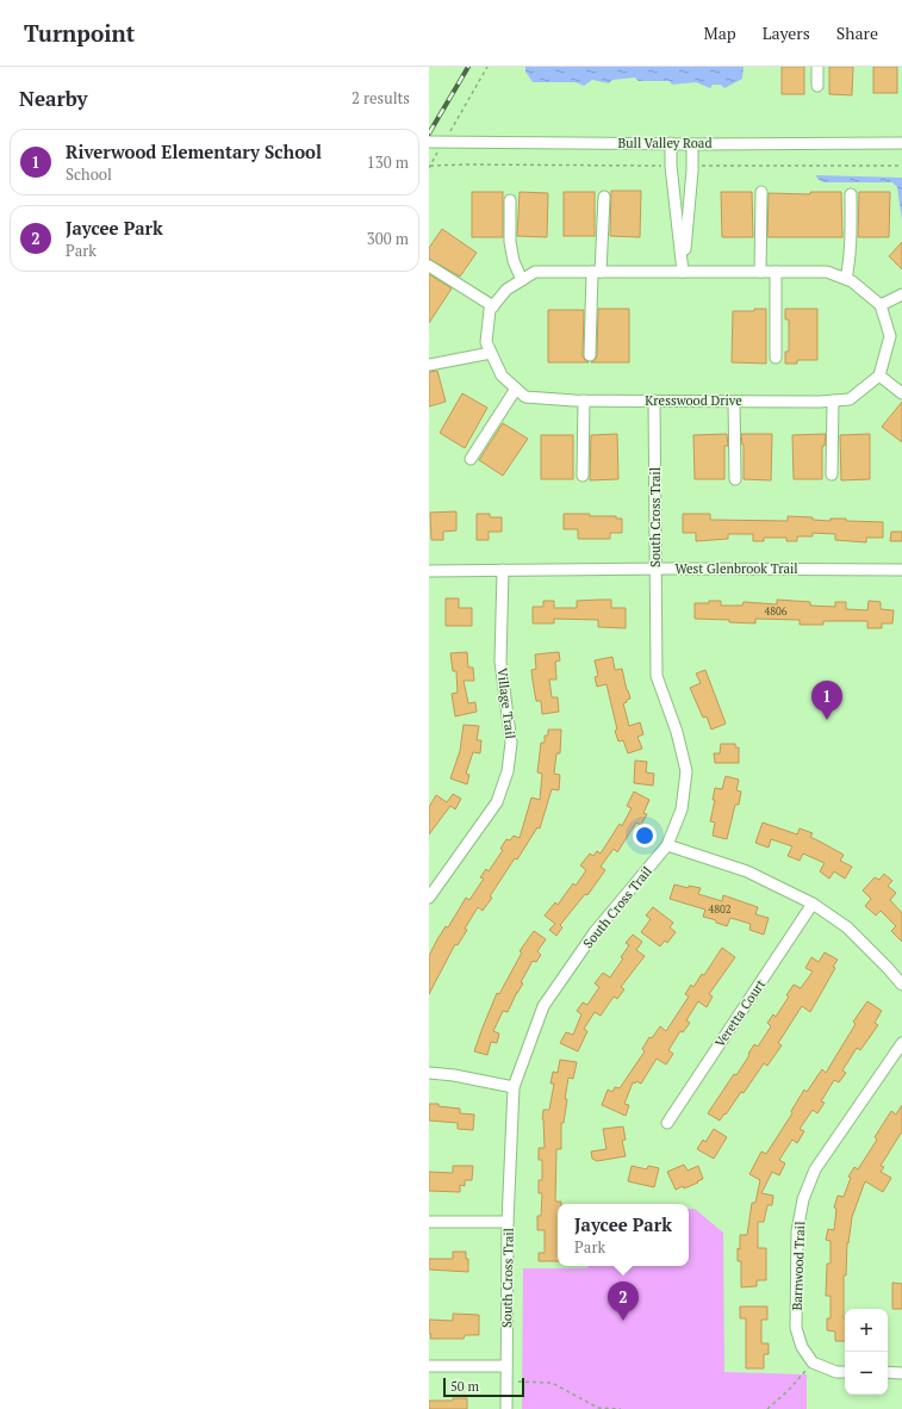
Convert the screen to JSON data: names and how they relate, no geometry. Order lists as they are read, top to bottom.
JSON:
{
  "streets": {
    "street": [
      "Bull Valley Road",
      "Kresswood Drive",
      "South Cross Trail",
      "West Glenbrook Trail",
      "Village Trail",
      "Veretta Court",
      "Barnwood Trail"
    ]
  },
  "crossings": [
    ["Kresswood Drive", "South Cross Trail"],
    ["South Cross Trail", "West Glenbrook Trail"],
    ["West Glenbrook Trail", "Village Trail"]
  ],
  "house_numbers": ["4806", "4802"],
  "scale_bar": "50 m",
  "page": {
    "header": "Turnpoint",
    "nav": ["Map", "Layers", "Share"],
    "heading": ["Nearby", "2 results"],
    "list": [
      {
        "mark": "1",
        "name": "Riverwood Elementary School",
        "note": "School",
        "value": "130 m"
      },
      {
        "mark": "2",
        "name": "Jaycee Park",
        "note": "Park",
        "value": "300 m"
      }
    ],
    "pins": ["1", "2"],
    "popup": ["Jaycee Park", "Park"],
    "map_buttons": ["+", "−"],
    "scale": "50 m"
  }
}
